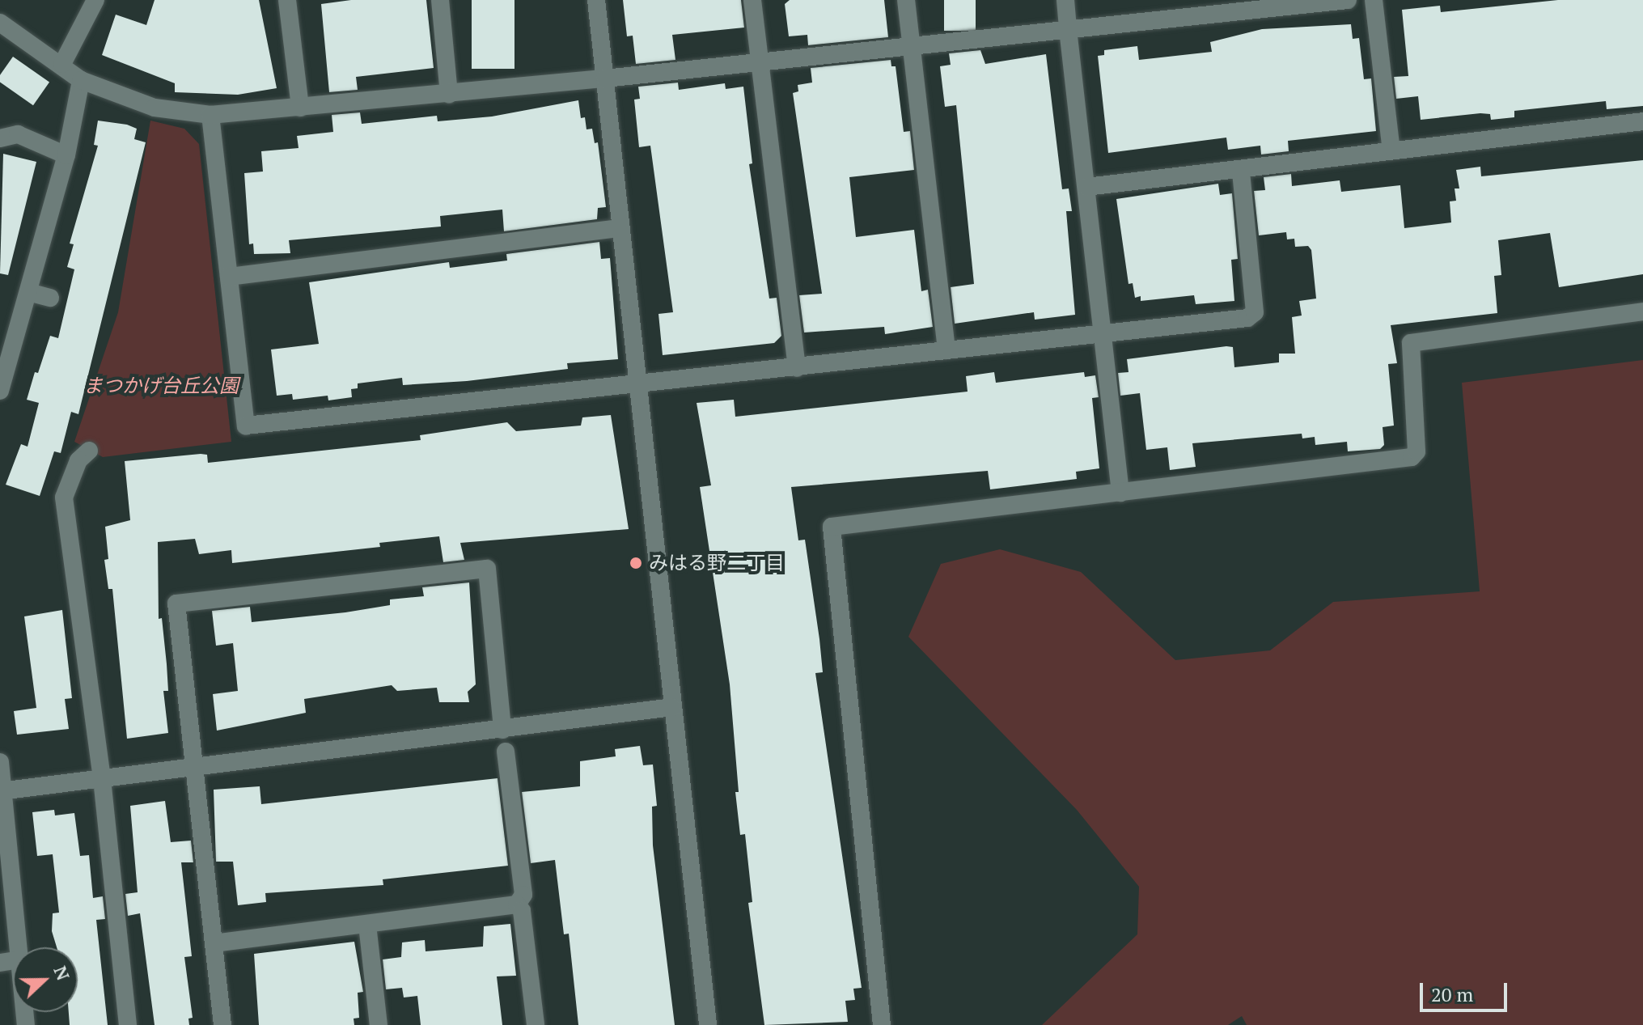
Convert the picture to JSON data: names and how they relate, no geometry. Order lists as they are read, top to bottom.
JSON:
{
  "parks": ["まつかげ台丘公園"],
  "places": ["みはる野二丁目"],
  "scale_bar": "20 m",
  "north": "right"
}
